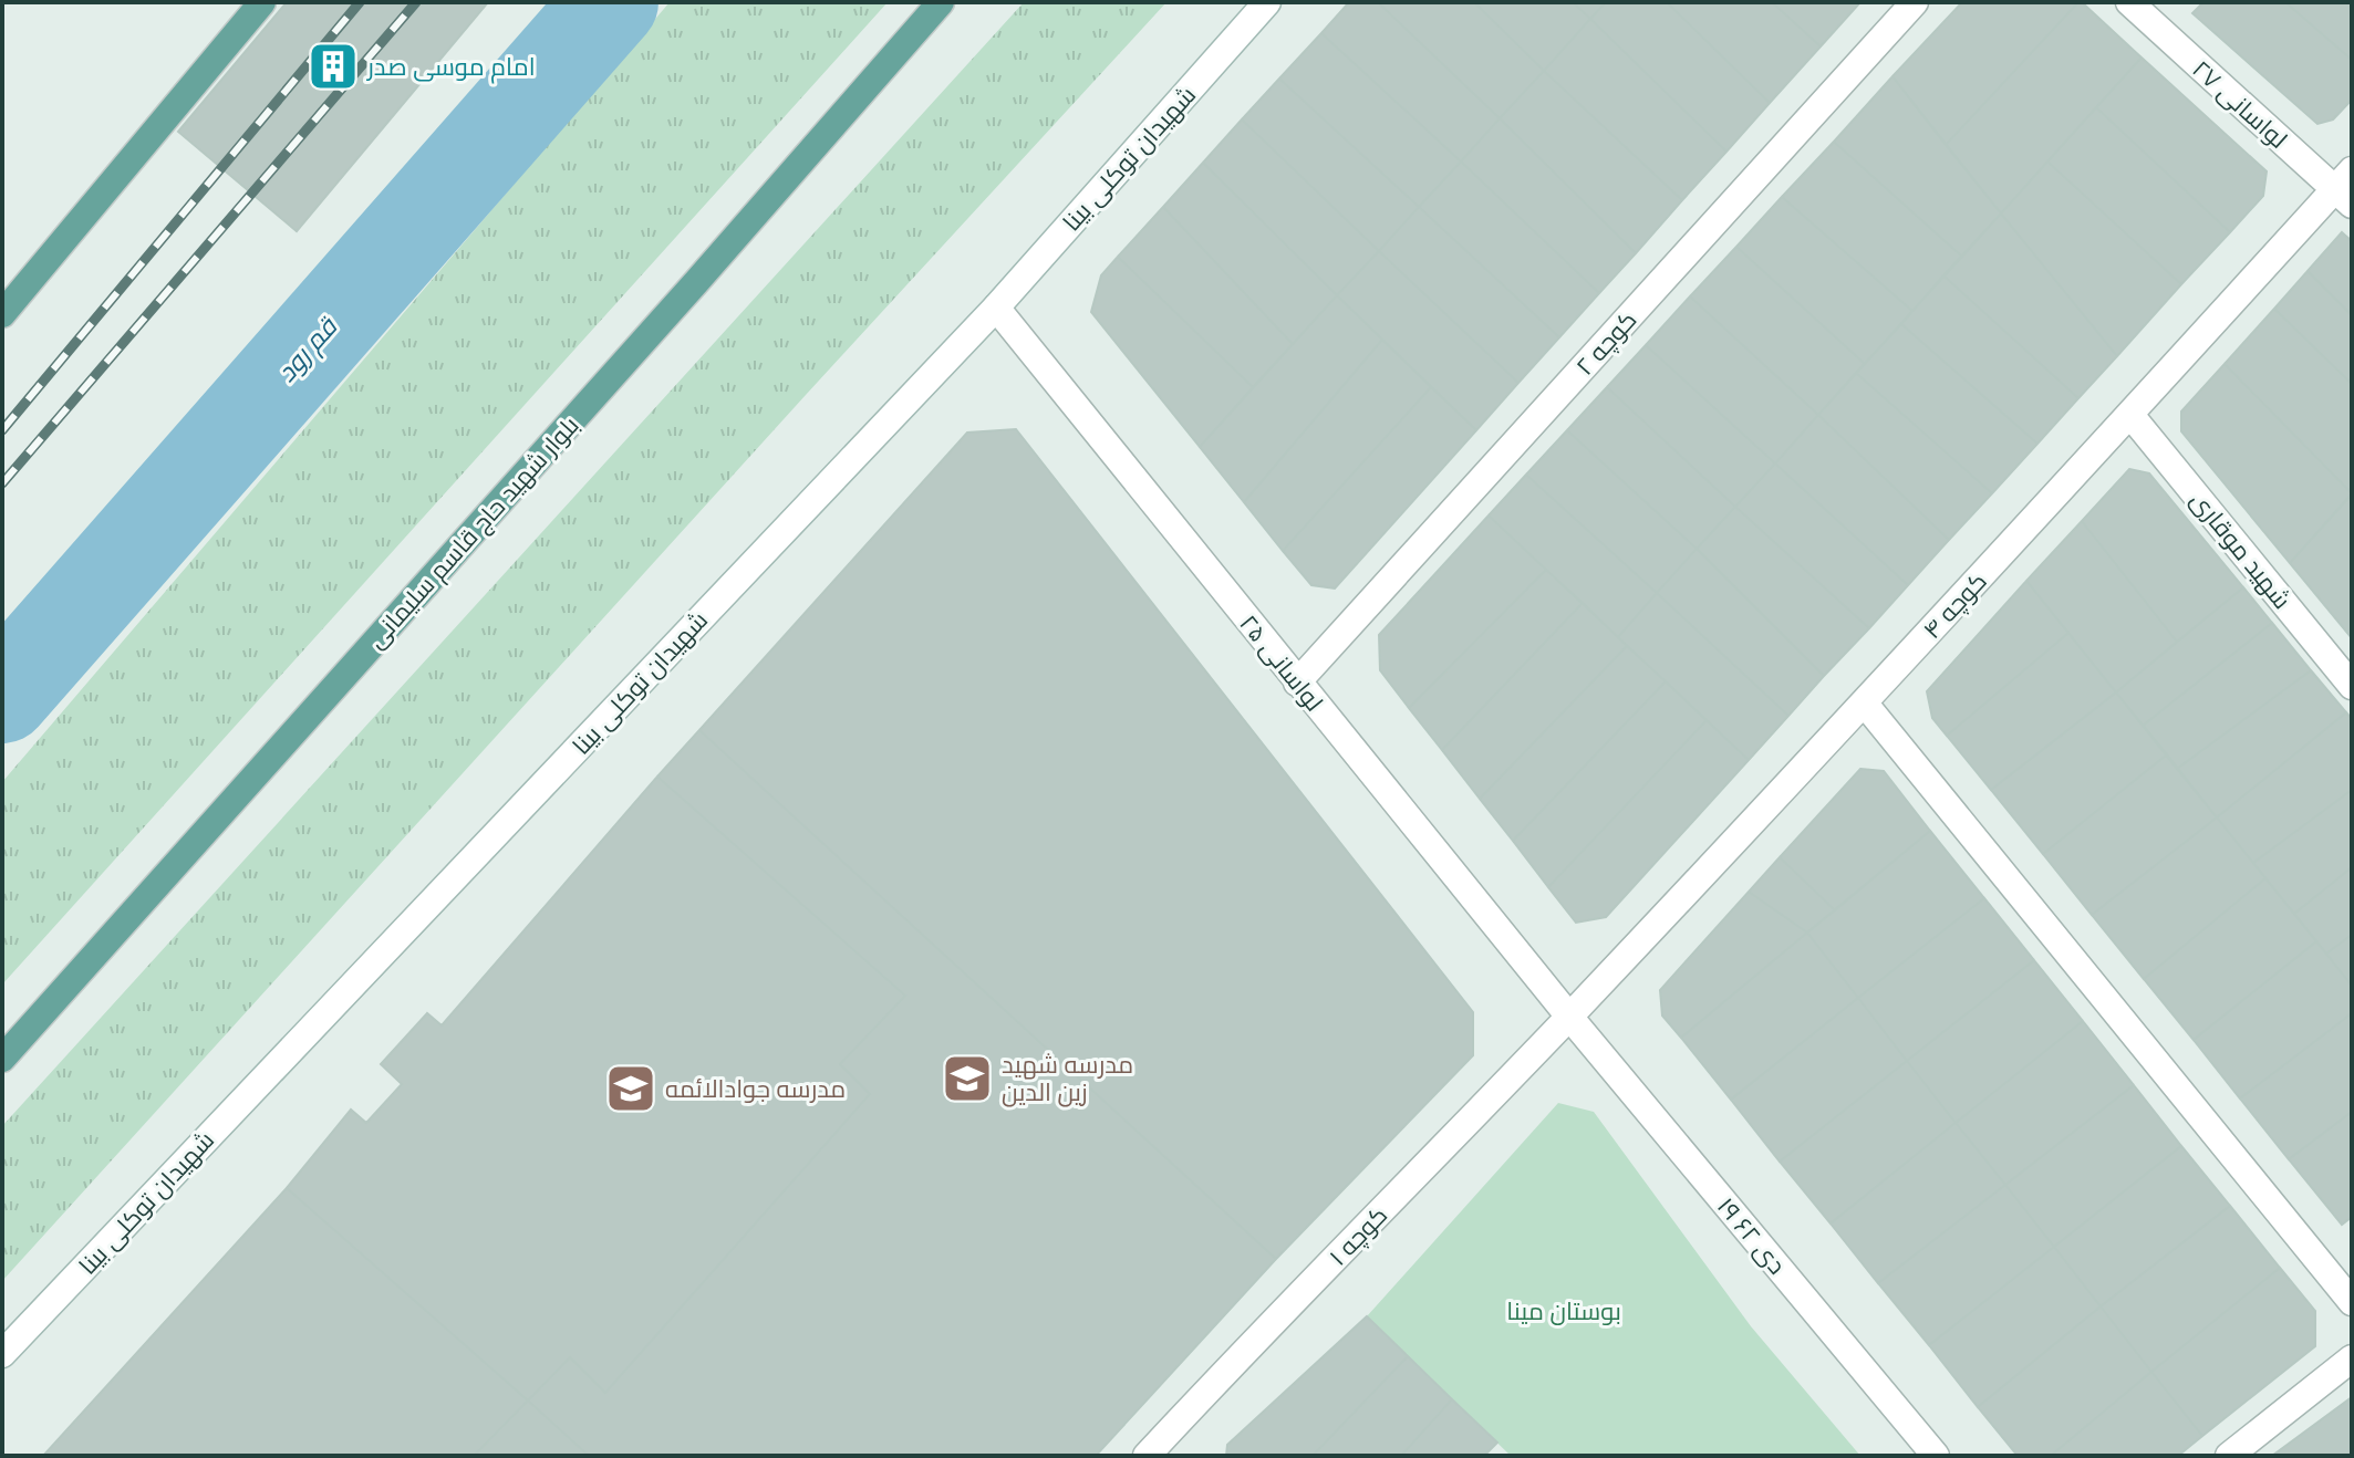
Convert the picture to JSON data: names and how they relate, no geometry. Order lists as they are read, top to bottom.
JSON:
{
  "streets": {
    "main road": ["بلوار شهید حاج قاسم سلیمانی"],
    "street": [
      "لواسانی ۲۷",
      "شهیدان توکلی بینا",
      "کوچه ۲",
      "شهید موقاری",
      "کوچه ۴",
      "لواسانی ۲۵",
      "کوچه ۱",
      "۱۹ دی ۶۲"
    ]
  },
  "crossings": [
    ["لواسانی ۲۷", "کوچه ۴"],
    ["شهیدان توکلی بینا", "لواسانی ۲۵"],
    ["کوچه ۲", "لواسانی ۲۵"],
    ["شهید موقاری", "کوچه ۴"],
    ["کوچه ۴", "لواسانی ۲۵"],
    ["کوچه ۴", "کوچه ۱"],
    ["کوچه ۴", "۱۹ دی ۶۲"],
    ["لواسانی ۲۵", "کوچه ۱"],
    ["لواسانی ۲۵", "۱۹ دی ۶۲"],
    ["کوچه ۱", "۱۹ دی ۶۲"]
  ],
  "water": ["قم رود"],
  "parks": ["بوستان مینا"],
  "places": {
    "building": ["امام موسی صدر"],
    "school or university": ["مدرسه شهید زین الدین", "مدرسه جوادالائمه"]
  }
}
